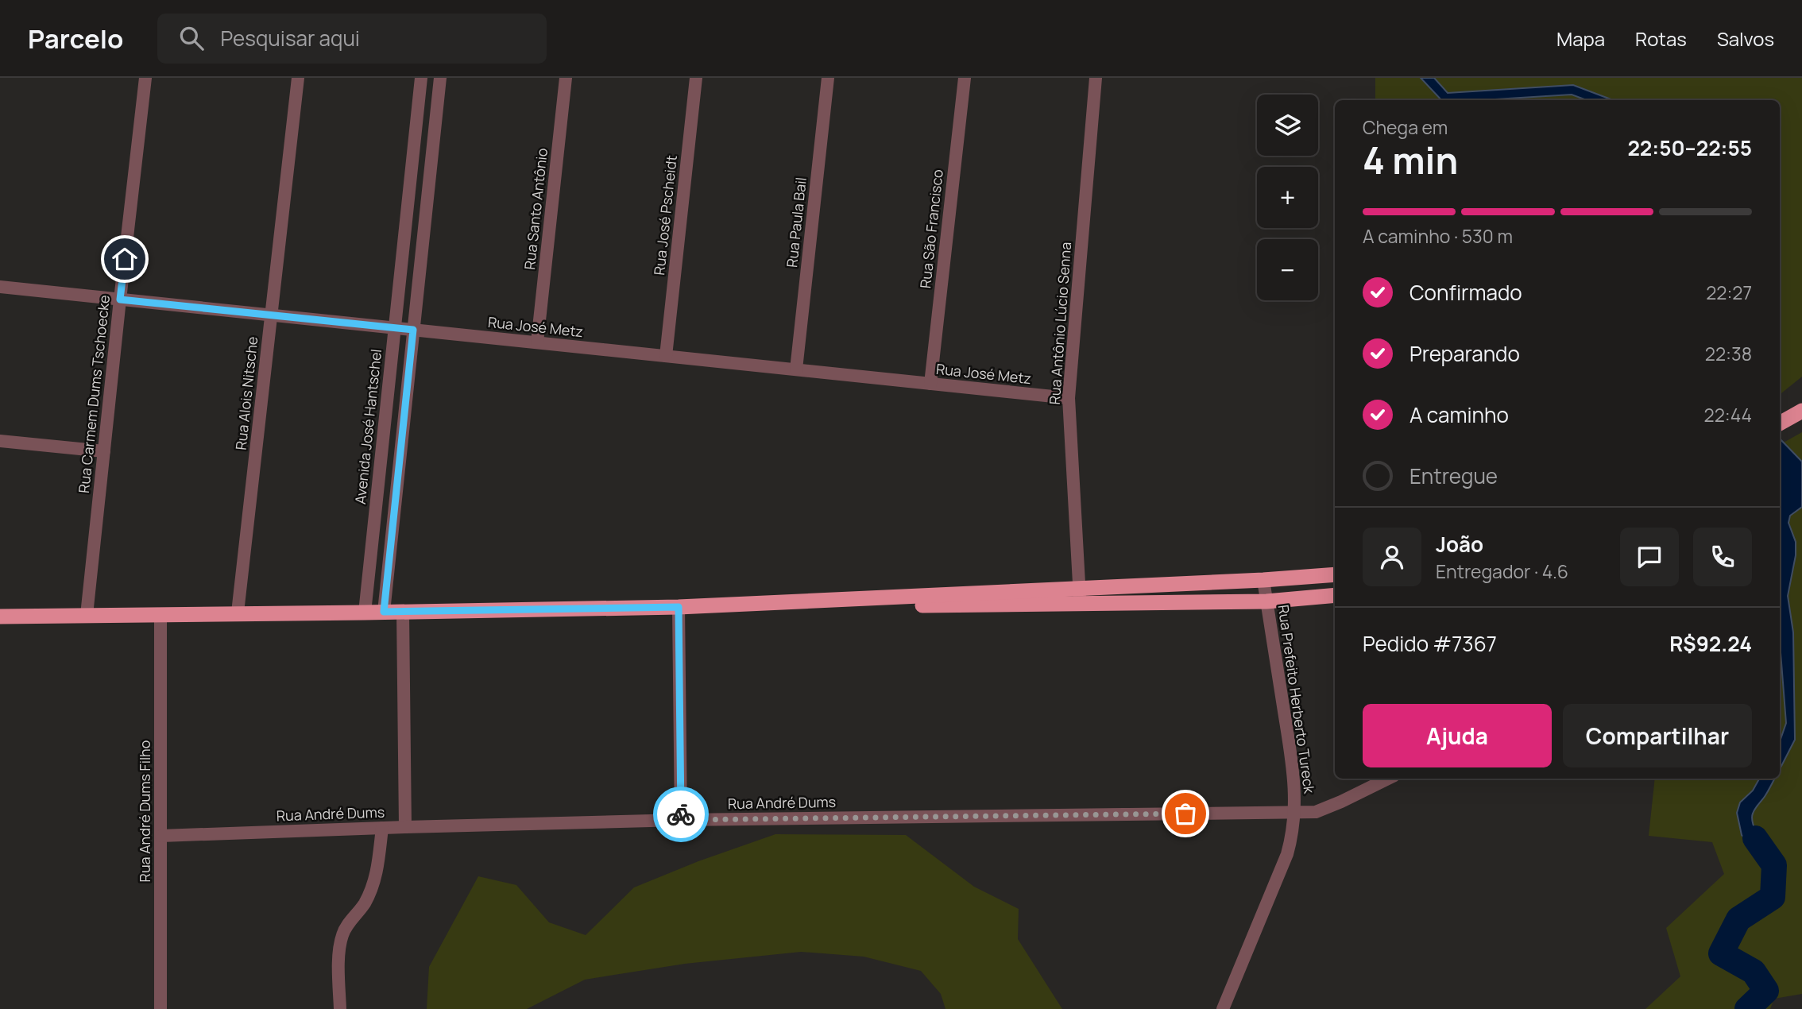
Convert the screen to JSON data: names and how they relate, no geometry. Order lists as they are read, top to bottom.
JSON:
{
  "streets": {
    "street": [
      "Rua Santo Antônio",
      "Rua José Pscheidt",
      "Rua Paula Bail",
      "Rua São Francisco",
      "Rua Antônio Lúcio Senna",
      "Rua José Metz",
      "Rua Alois Nitsche",
      "Rua Carmem Dums Tschoecke",
      "Avenida José Hantschel",
      "Rua Prefeito Herberto Tureck",
      "Rua André Dums",
      "Rua André Dums Filho"
    ]
  },
  "crossings": [
    ["Rua Santo Antônio", "Rua José Metz"],
    ["Rua José Pscheidt", "Rua José Metz"],
    ["Rua Paula Bail", "Rua José Metz"],
    ["Rua São Francisco", "Rua José Metz"],
    ["Rua Antônio Lúcio Senna", "Rua José Metz"],
    ["Rua José Metz", "Rua Alois Nitsche"],
    ["Rua José Metz", "Rua Carmem Dums Tschoecke"],
    ["Rua José Metz", "Avenida José Hantschel"],
    ["Rua Prefeito Herberto Tureck", "Rua André Dums"],
    ["Rua André Dums", "Rua André Dums Filho"]
  ],
  "page": {
    "header": "Parcelo",
    "search": "Pesquisar aqui",
    "nav": ["Mapa", "Rotas", "Salvos"],
    "map_buttons": ["+", "−"],
    "heading": ["4 min", "Chega em", "22:50–22:55"],
    "panel": [
      "João",
      "Entregador · 4.6",
      "Pedido #7367",
      "R$92.24"
    ],
    "bar": "A caminho · 530 m",
    "list": [
      ["Confirmado", "22:27"],
      ["Preparando", "22:38"],
      ["A caminho", "22:44"],
      "Entregue"
    ],
    "buttons": ["Ajuda", "Compartilhar"]
  }
}
